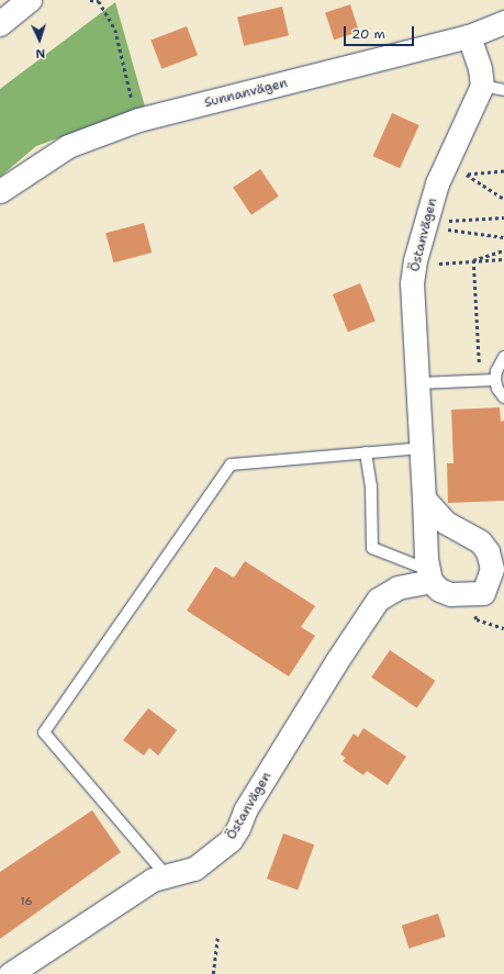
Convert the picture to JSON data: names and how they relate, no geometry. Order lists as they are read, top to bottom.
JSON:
{
  "streets": {
    "street": ["Sunnanvägen", "Östanvägen"]
  },
  "house_numbers": ["16"],
  "scale_bar": "20 m",
  "north": "bottom"
}
